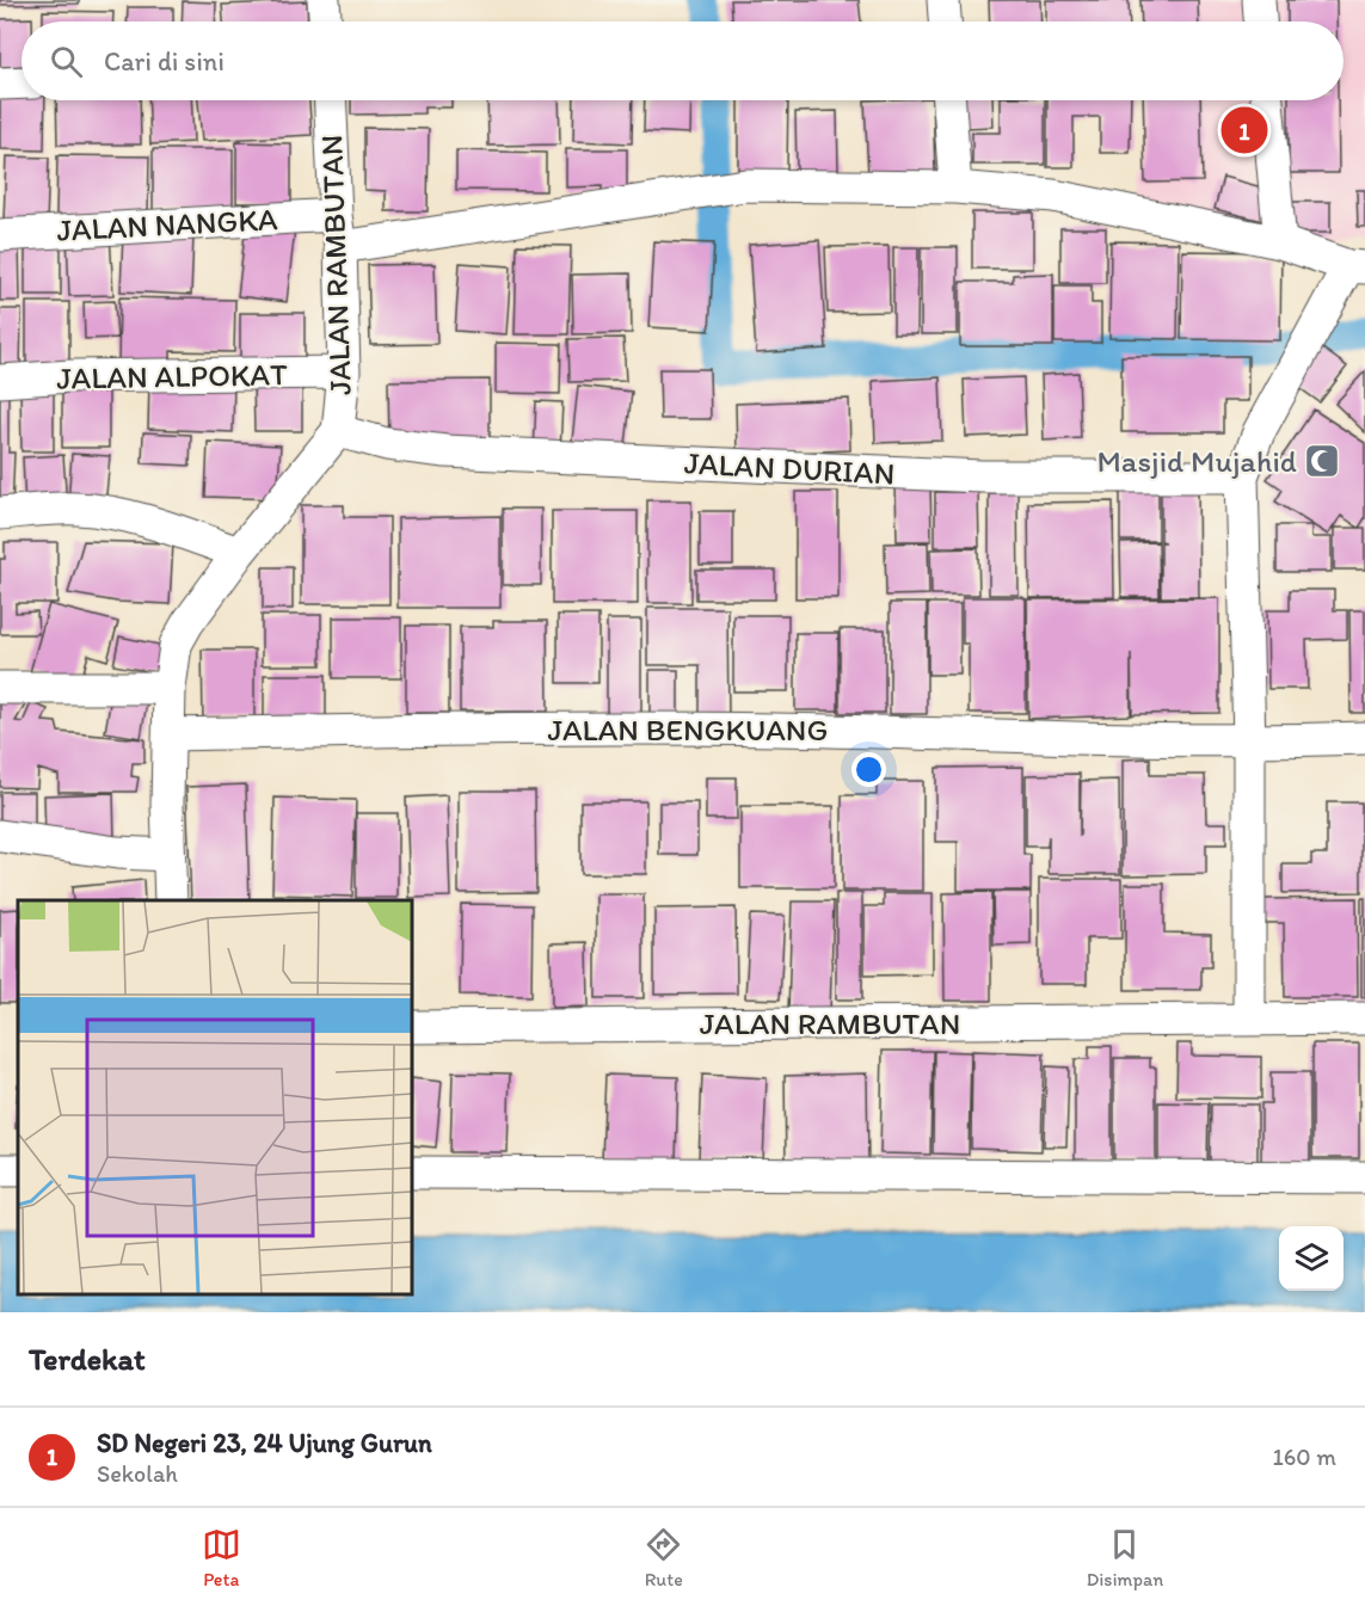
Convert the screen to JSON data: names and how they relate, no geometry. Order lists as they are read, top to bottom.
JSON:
{
  "streets": {
    "street": [
      "JALAN NANGKA",
      "JALAN RAMBUTAN",
      "JALAN ALPOKAT",
      "JALAN DURIAN",
      "JALAN BENGKUANG"
    ]
  },
  "crossings": [
    ["JALAN NANGKA", "JALAN RAMBUTAN"],
    ["JALAN RAMBUTAN", "JALAN ALPOKAT"],
    ["JALAN RAMBUTAN", "JALAN DURIAN"],
    ["JALAN RAMBUTAN", "JALAN BENGKUANG"]
  ],
  "places": {
    "mosque": ["Masjid Mujahid"]
  },
  "page": {
    "search": "Cari di sini",
    "pins": "1",
    "heading": "Terdekat",
    "list": [
      {
        "mark": "1",
        "name": "SD Negeri 23, 24 Ujung Gurun",
        "note": "Sekolah",
        "value": "160 m"
      }
    ],
    "nav": ["Peta", "Rute", "Disimpan"]
  }
}
